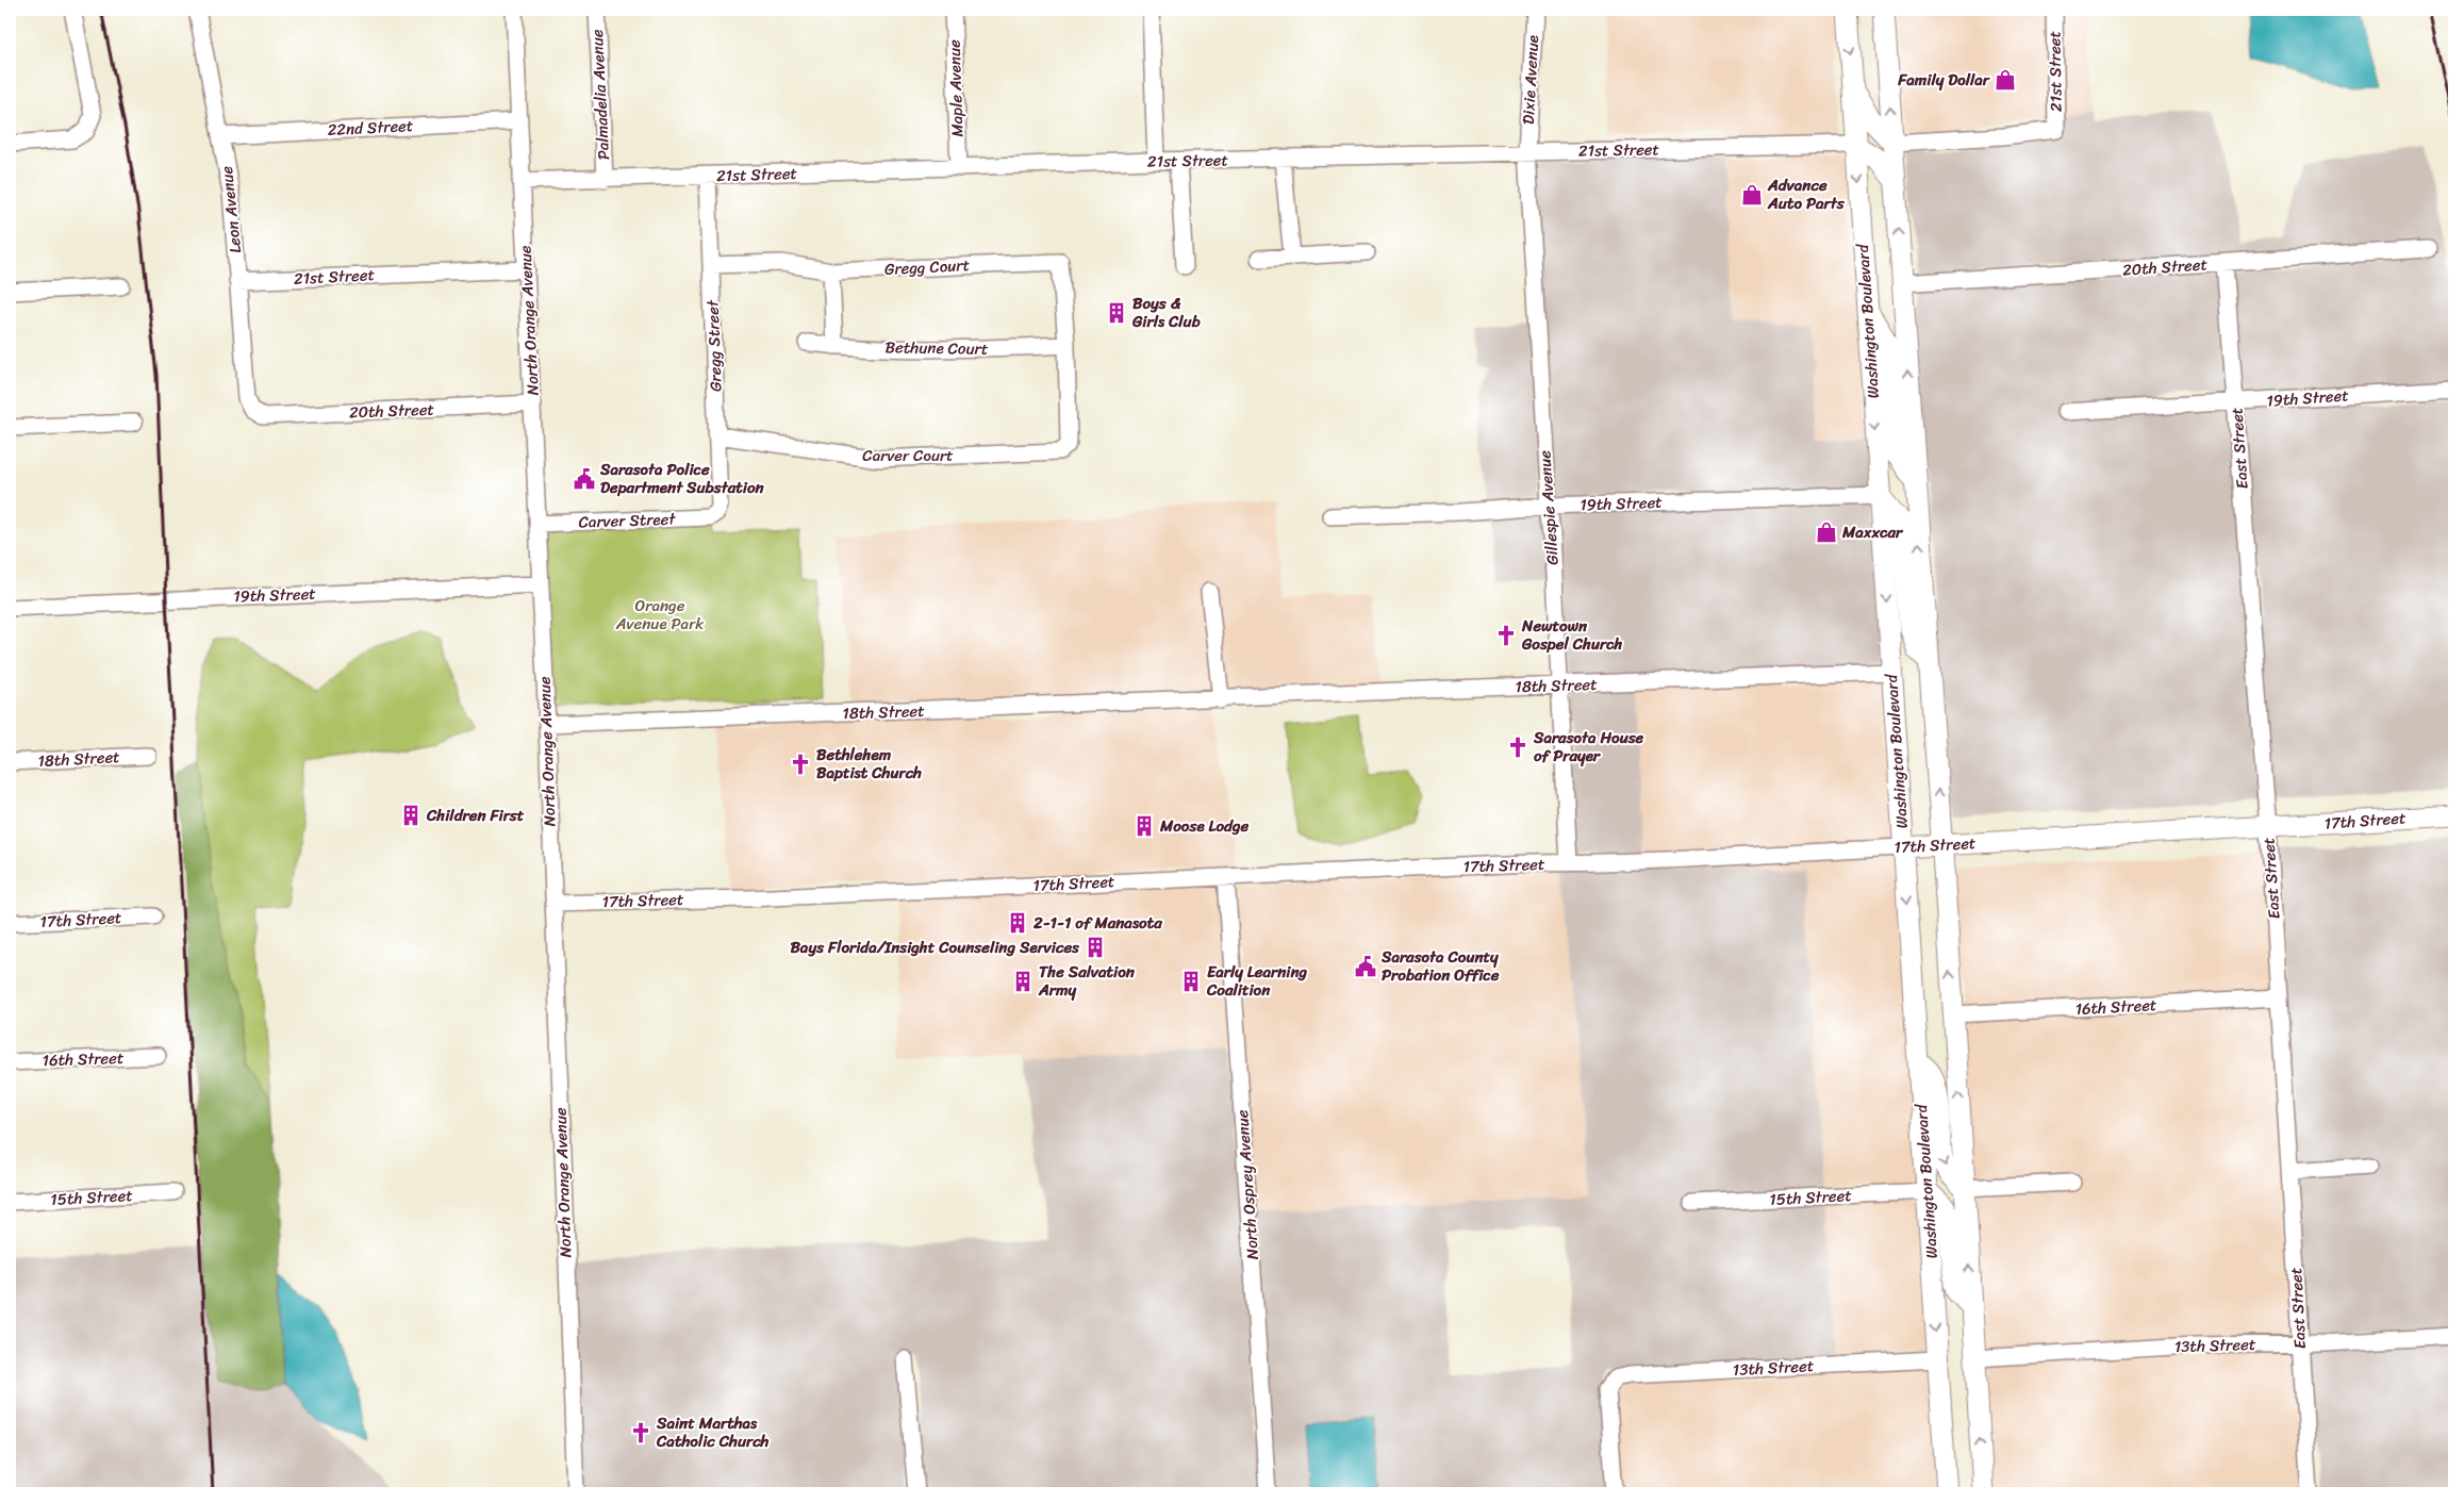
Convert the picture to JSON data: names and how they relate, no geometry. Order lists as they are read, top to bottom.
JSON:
{
  "streets": {
    "main road": ["Washington Boulevard", "17th Street"],
    "street": [
      "21st Street",
      "Dixie Avenue",
      "Maple Avenue",
      "Palmadelia Avenue",
      "22nd Street",
      "Leon Avenue",
      "Gregg Court",
      "20th Street",
      "North Orange Avenue",
      "Gregg Street",
      "Bethune Court",
      "19th Street",
      "East Street",
      "Carver Court",
      "Gillespie Avenue",
      "Carver Street",
      "18th Street",
      "16th Street",
      "North Osprey Avenue",
      "15th Street",
      "13th Street"
    ]
  },
  "crossings": [
    ["21st Street", "Dixie Avenue"],
    ["21st Street", "Maple Avenue"],
    ["21st Street", "Palmadelia Avenue"],
    ["21st Street", "Leon Avenue"],
    ["21st Street", "North Orange Avenue"],
    ["21st Street", "Washington Boulevard"],
    ["21st Street", "Gregg Street"],
    ["21st Street", "Gillespie Avenue"],
    ["Dixie Avenue", "Gillespie Avenue"],
    ["22nd Street", "Leon Avenue"],
    ["22nd Street", "North Orange Avenue"],
    ["Leon Avenue", "20th Street"],
    ["Gregg Court", "Gregg Street"],
    ["Gregg Court", "Bethune Court"],
    ["Gregg Court", "Carver Court"],
    ["20th Street", "North Orange Avenue"],
    ["20th Street", "East Street"],
    ["North Orange Avenue", "19th Street"],
    ["North Orange Avenue", "Carver Street"],
    ["North Orange Avenue", "18th Street"],
    ["North Orange Avenue", "17th Street"],
    ["Washington Boulevard", "19th Street"],
    ["Washington Boulevard", "18th Street"],
    ["Washington Boulevard", "17th Street"],
    ["Washington Boulevard", "15th Street"],
    ["Washington Boulevard", "13th Street"],
    ["Gregg Street", "Carver Court"],
    ["Gregg Street", "Carver Street"],
    ["Bethune Court", "Carver Court"],
    ["19th Street", "East Street"],
    ["19th Street", "Gillespie Avenue"],
    ["East Street", "17th Street"],
    ["East Street", "16th Street"],
    ["East Street", "13th Street"],
    ["Gillespie Avenue", "18th Street"],
    ["Gillespie Avenue", "17th Street"],
    ["17th Street", "North Osprey Avenue"]
  ],
  "parks": ["Orange Avenue Park"],
  "places": {
    "shop": ["Family Dollar", "Advance Auto Parts", "Maxxcar"],
    "building": [
      "Boys & Girls Club",
      "Children First",
      "Moose Lodge",
      "2-1-1 of Manasota",
      "Bays Florida/Insight Counseling Services",
      "The Salvation Army",
      "Early Learning Coalition"
    ],
    "public building": ["Sarasota Police Department Substation", "Sarasota County Probation Office"],
    "church": [
      "Newtown Gospel Church",
      "Sarasota House of Prayer",
      "Bethlehem Baptist Church",
      "Saint Marthas Catholic Church"
    ]
  }
}
